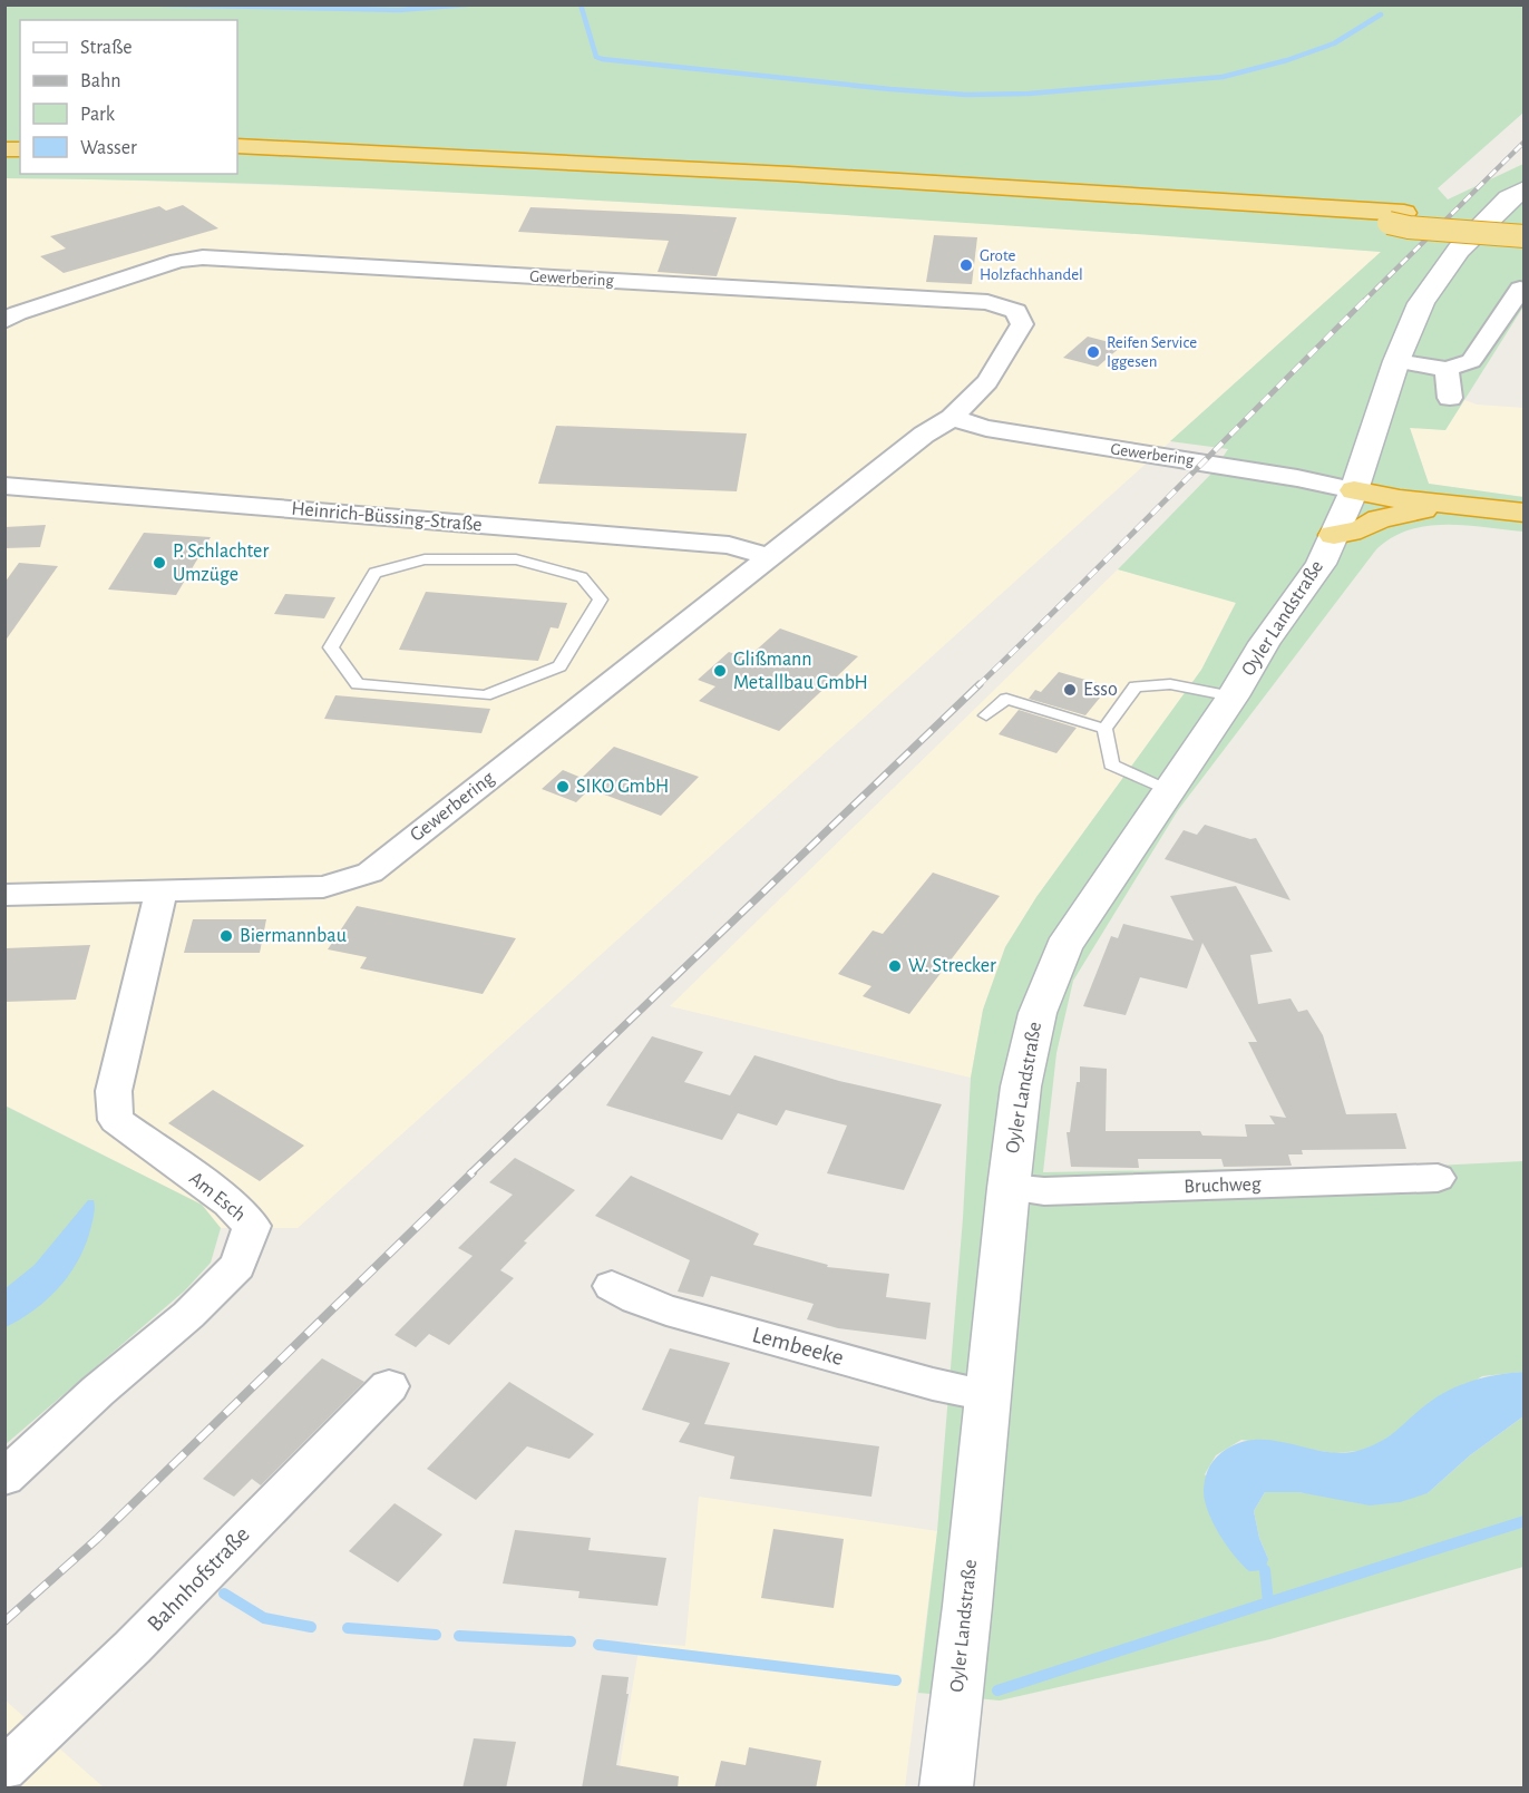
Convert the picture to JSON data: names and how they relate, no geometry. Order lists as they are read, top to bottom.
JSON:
{
  "streets": {
    "main road": ["Oyler Landstraße"],
    "street": [
      "Gewerbering",
      "Heinrich-Büssing-Straße",
      "Bruchweg",
      "Am Esch",
      "Lembeeke",
      "Bahnhofstraße"
    ]
  },
  "crossings": [
    ["Gewerbering", "Heinrich-Büssing-Straße"],
    ["Gewerbering", "Oyler Landstraße"],
    ["Gewerbering", "Am Esch"],
    ["Oyler Landstraße", "Bruchweg"],
    ["Oyler Landstraße", "Lembeeke"]
  ],
  "places": [
    "Grote Holzfachhandel",
    "Reifen Service Iggesen",
    "P. Schlachter Umzüge",
    "Glißmann Metallbau GmbH",
    "Esso",
    "SIKO GmbH",
    "Biermannbau",
    "W. Strecker"
  ],
  "legend": [
    "Straße",
    "Bahn",
    "Park",
    "Wasser"
  ]
}
